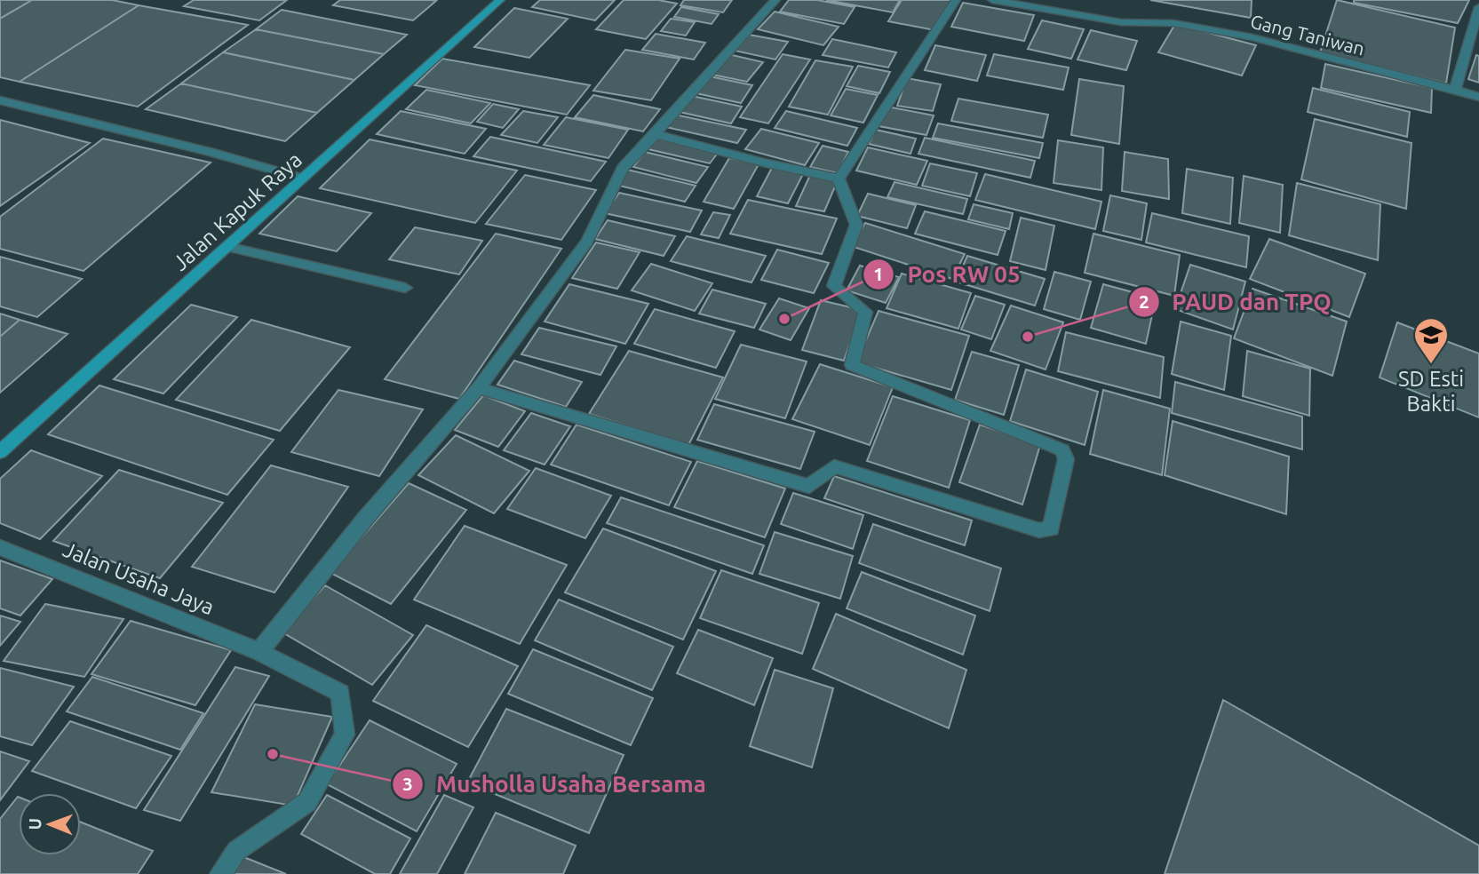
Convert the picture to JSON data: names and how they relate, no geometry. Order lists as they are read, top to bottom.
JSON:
{
  "streets": {
    "main road": ["Jalan Kapuk Raya"],
    "street": ["Gang Taniwan", "Jalan Usaha Jaya"]
  },
  "places": {
    "other": ["Pos RW 05", "PAUD dan TPQ", "Musholla Usaha Bersama"],
    "school or university": ["SD Esti Bakti"]
  },
  "north": "left"
}
